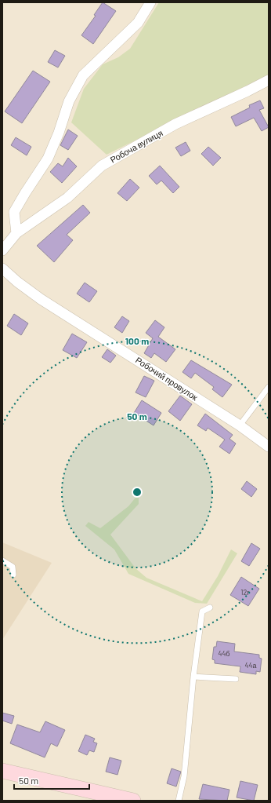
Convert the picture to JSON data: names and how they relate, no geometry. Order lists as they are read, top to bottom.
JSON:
{
  "streets": {
    "street": ["Робоча вулиця", "Робочий провулок"]
  },
  "house_numbers": ["12г", "44б", "44а"],
  "scale_bar": "50 m",
  "rings": ["100 m", "50 m"]
}
